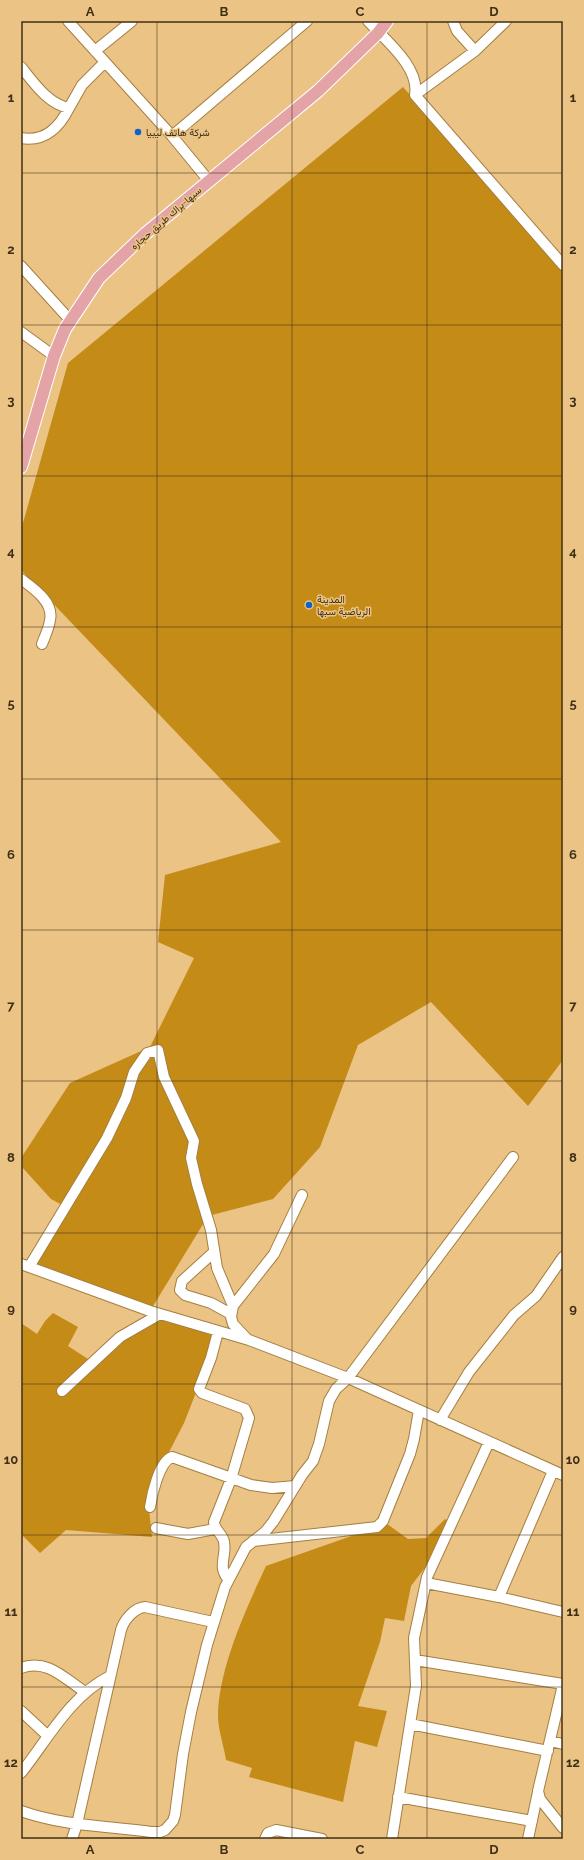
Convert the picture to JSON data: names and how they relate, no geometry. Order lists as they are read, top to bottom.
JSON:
{
  "streets": {
    "main road": ["سبها-براك طريق حجاره"]
  },
  "places": ["شركة هاتف ليبيا", "المدينة الرياضية سبها"],
  "grid": {
    "columns": [
      "A",
      "B",
      "C",
      "D"
    ],
    "rows": [
      "1",
      "2",
      "3",
      "4",
      "5",
      "6",
      "7",
      "8",
      "9",
      "10",
      "11",
      "12"
    ]
  }
}
